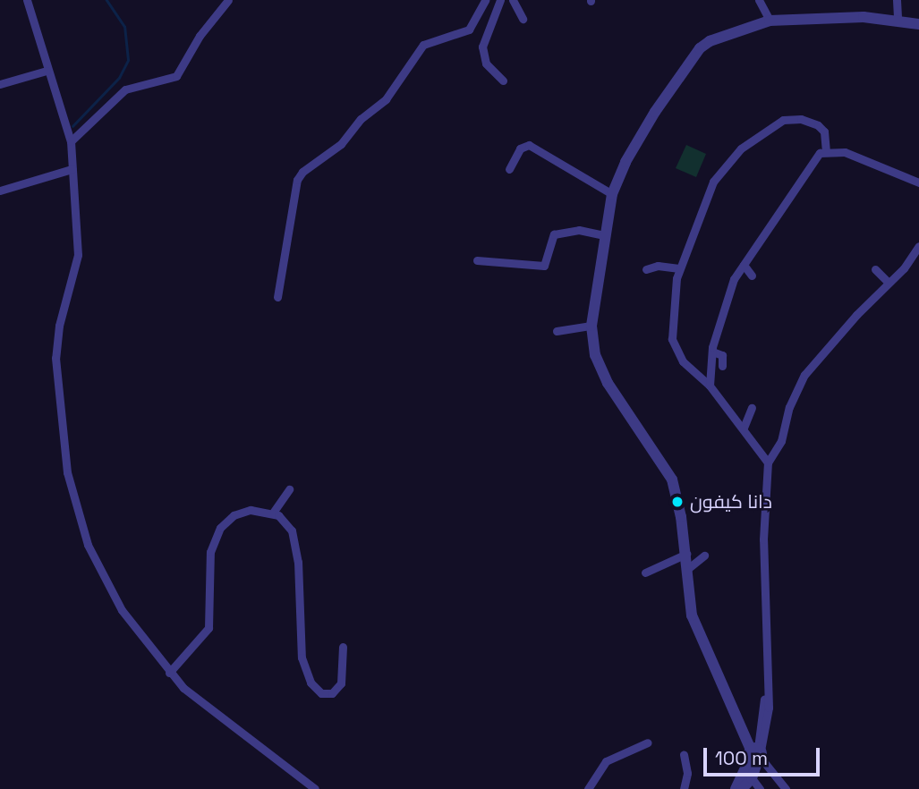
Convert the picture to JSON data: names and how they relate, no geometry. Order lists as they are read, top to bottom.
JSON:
{
  "places": ["دانا كيفون"],
  "scale_bar": "100 m"
}
